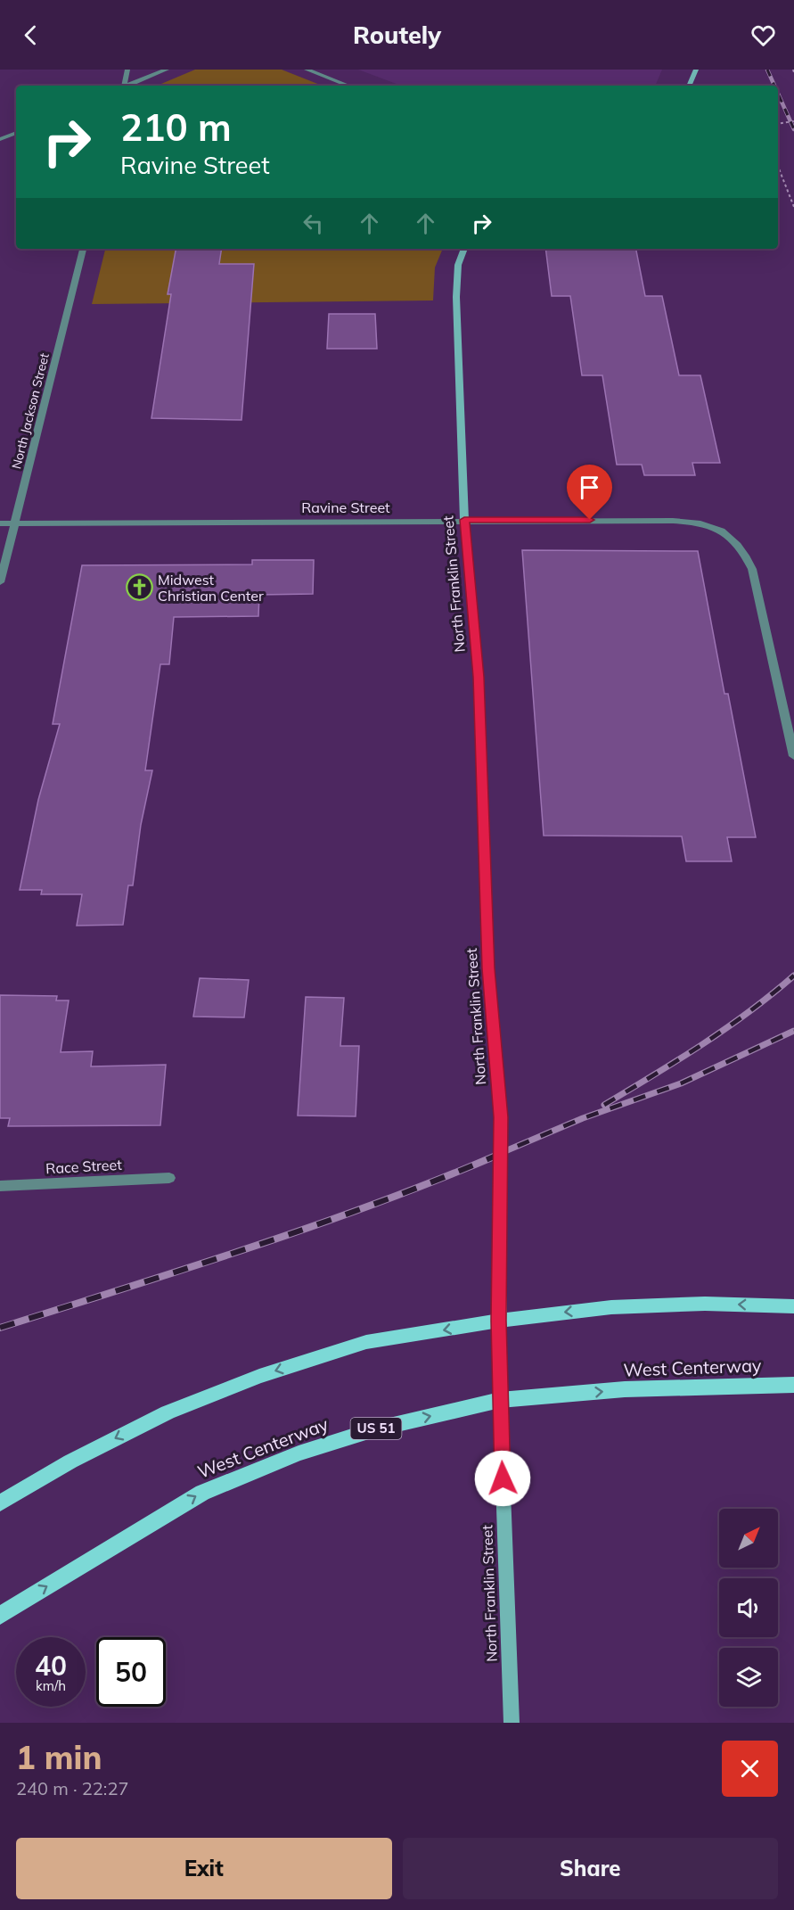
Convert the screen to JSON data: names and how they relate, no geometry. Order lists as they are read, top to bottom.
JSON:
{
  "streets": {
    "main road": ["North Franklin Street", "West Centerway", "US 51"],
    "street": ["North Jackson Street", "Ravine Street", "Race Street"]
  },
  "crossings": [
    ["North Jackson Street", "Ravine Street"],
    ["Ravine Street", "North Franklin Street"],
    ["North Franklin Street", "West Centerway"]
  ],
  "places": {
    "church": ["Midwest Christian Center"]
  },
  "north": "top right",
  "page": {
    "header": "Routely",
    "turn": ["210 m", "Ravine Street"],
    "speed": "40 km/h",
    "limit": "50",
    "heading": ["1 min", "240 m · 22:27"],
    "buttons": ["Exit", "Share"]
  }
}
